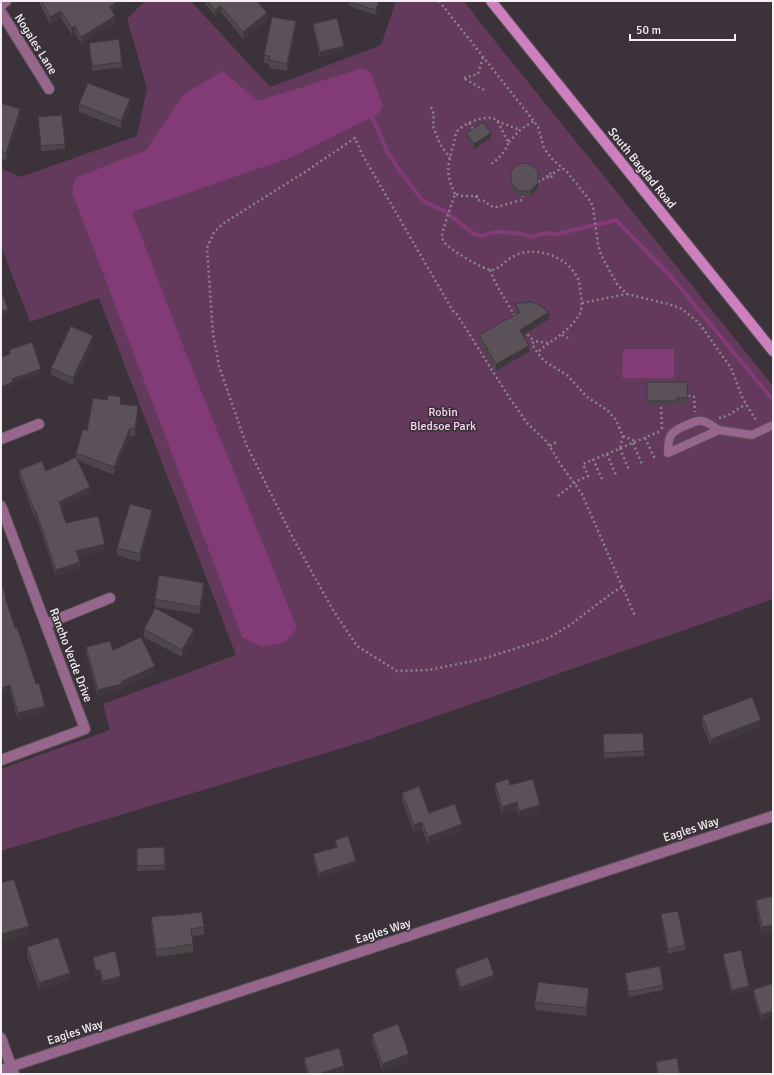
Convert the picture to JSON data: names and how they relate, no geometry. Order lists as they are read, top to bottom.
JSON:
{
  "streets": {
    "main road": ["South Bagdad Road"],
    "street": ["Nogales Lane", "Rancho Verde Drive", "Eagles Way"]
  },
  "parks": ["Robin Bledsoe Park"],
  "scale_bar": "50 m"
}
